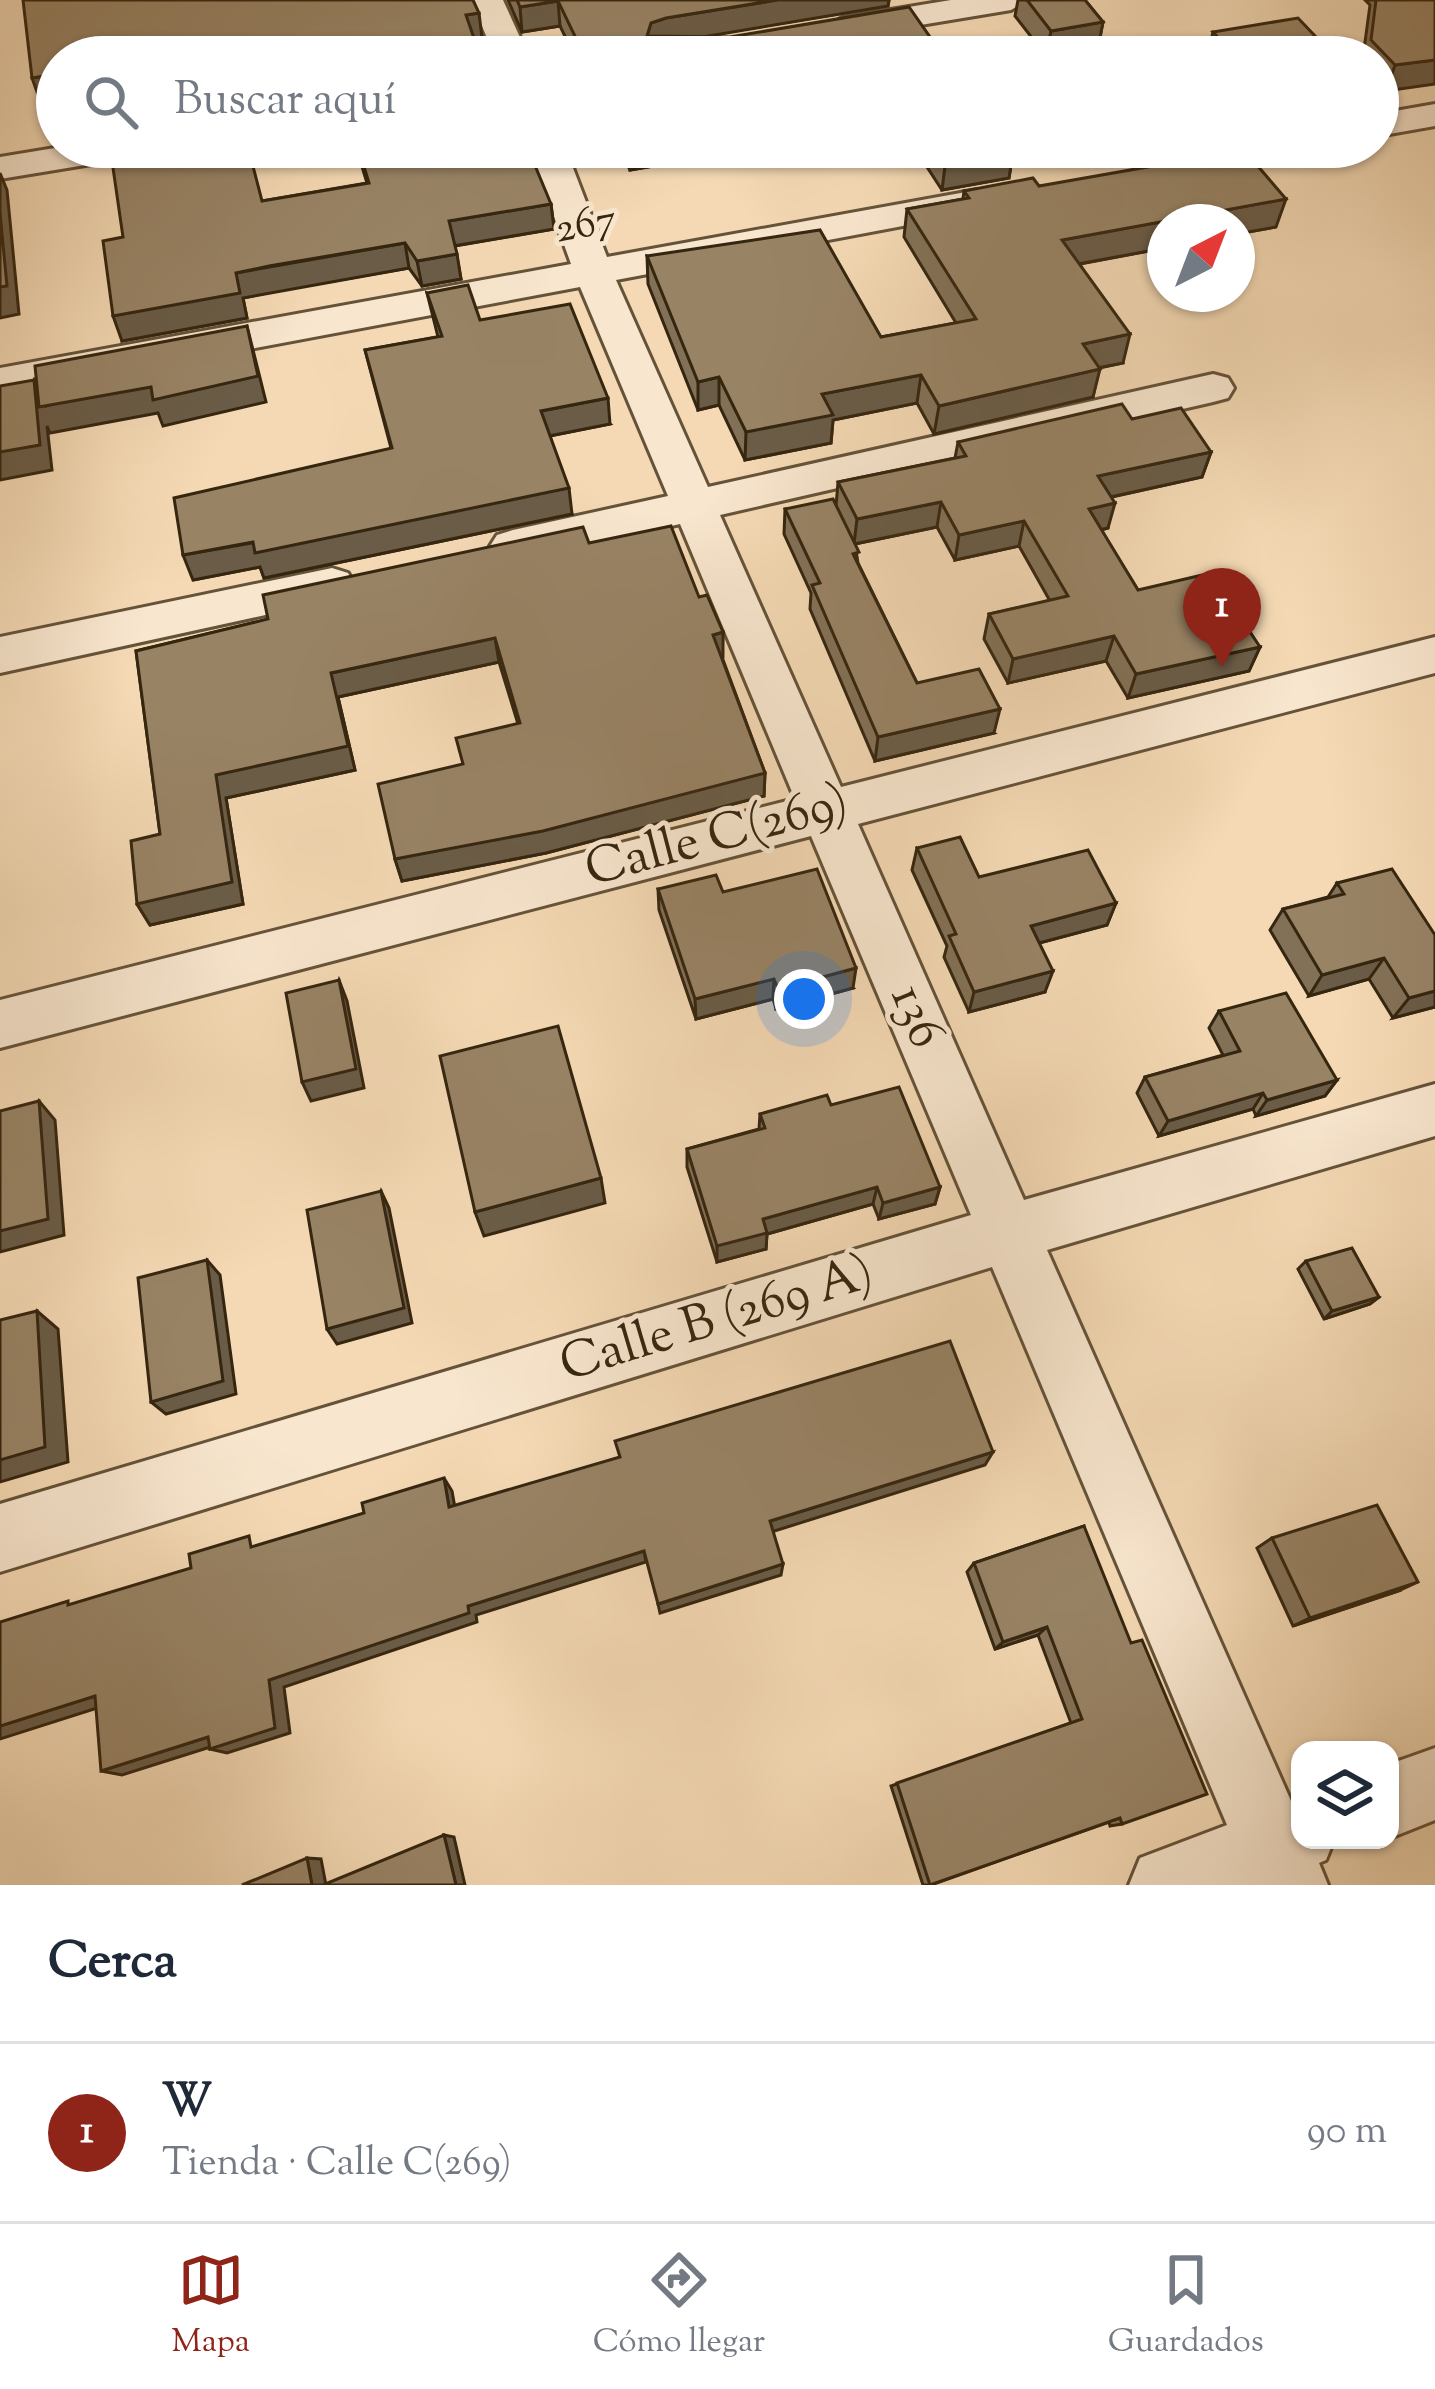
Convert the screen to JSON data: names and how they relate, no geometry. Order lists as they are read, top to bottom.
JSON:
{
  "streets": {
    "street": [
      "267",
      "Calle C(269)",
      "136",
      "Calle B (269 A)"
    ]
  },
  "crossings": [
    ["267", "136"],
    ["Calle C(269)", "136"],
    ["136", "Calle B (269 A)"]
  ],
  "north": "top right",
  "page": {
    "search": "Buscar aquí",
    "pins": "1",
    "heading": "Cerca",
    "list": [
      {
        "mark": "1",
        "name": "W",
        "note": "Tienda · Calle C(269)",
        "value": "90 m"
      }
    ],
    "nav": ["Mapa", "Cómo llegar", "Guardados"]
  }
}
